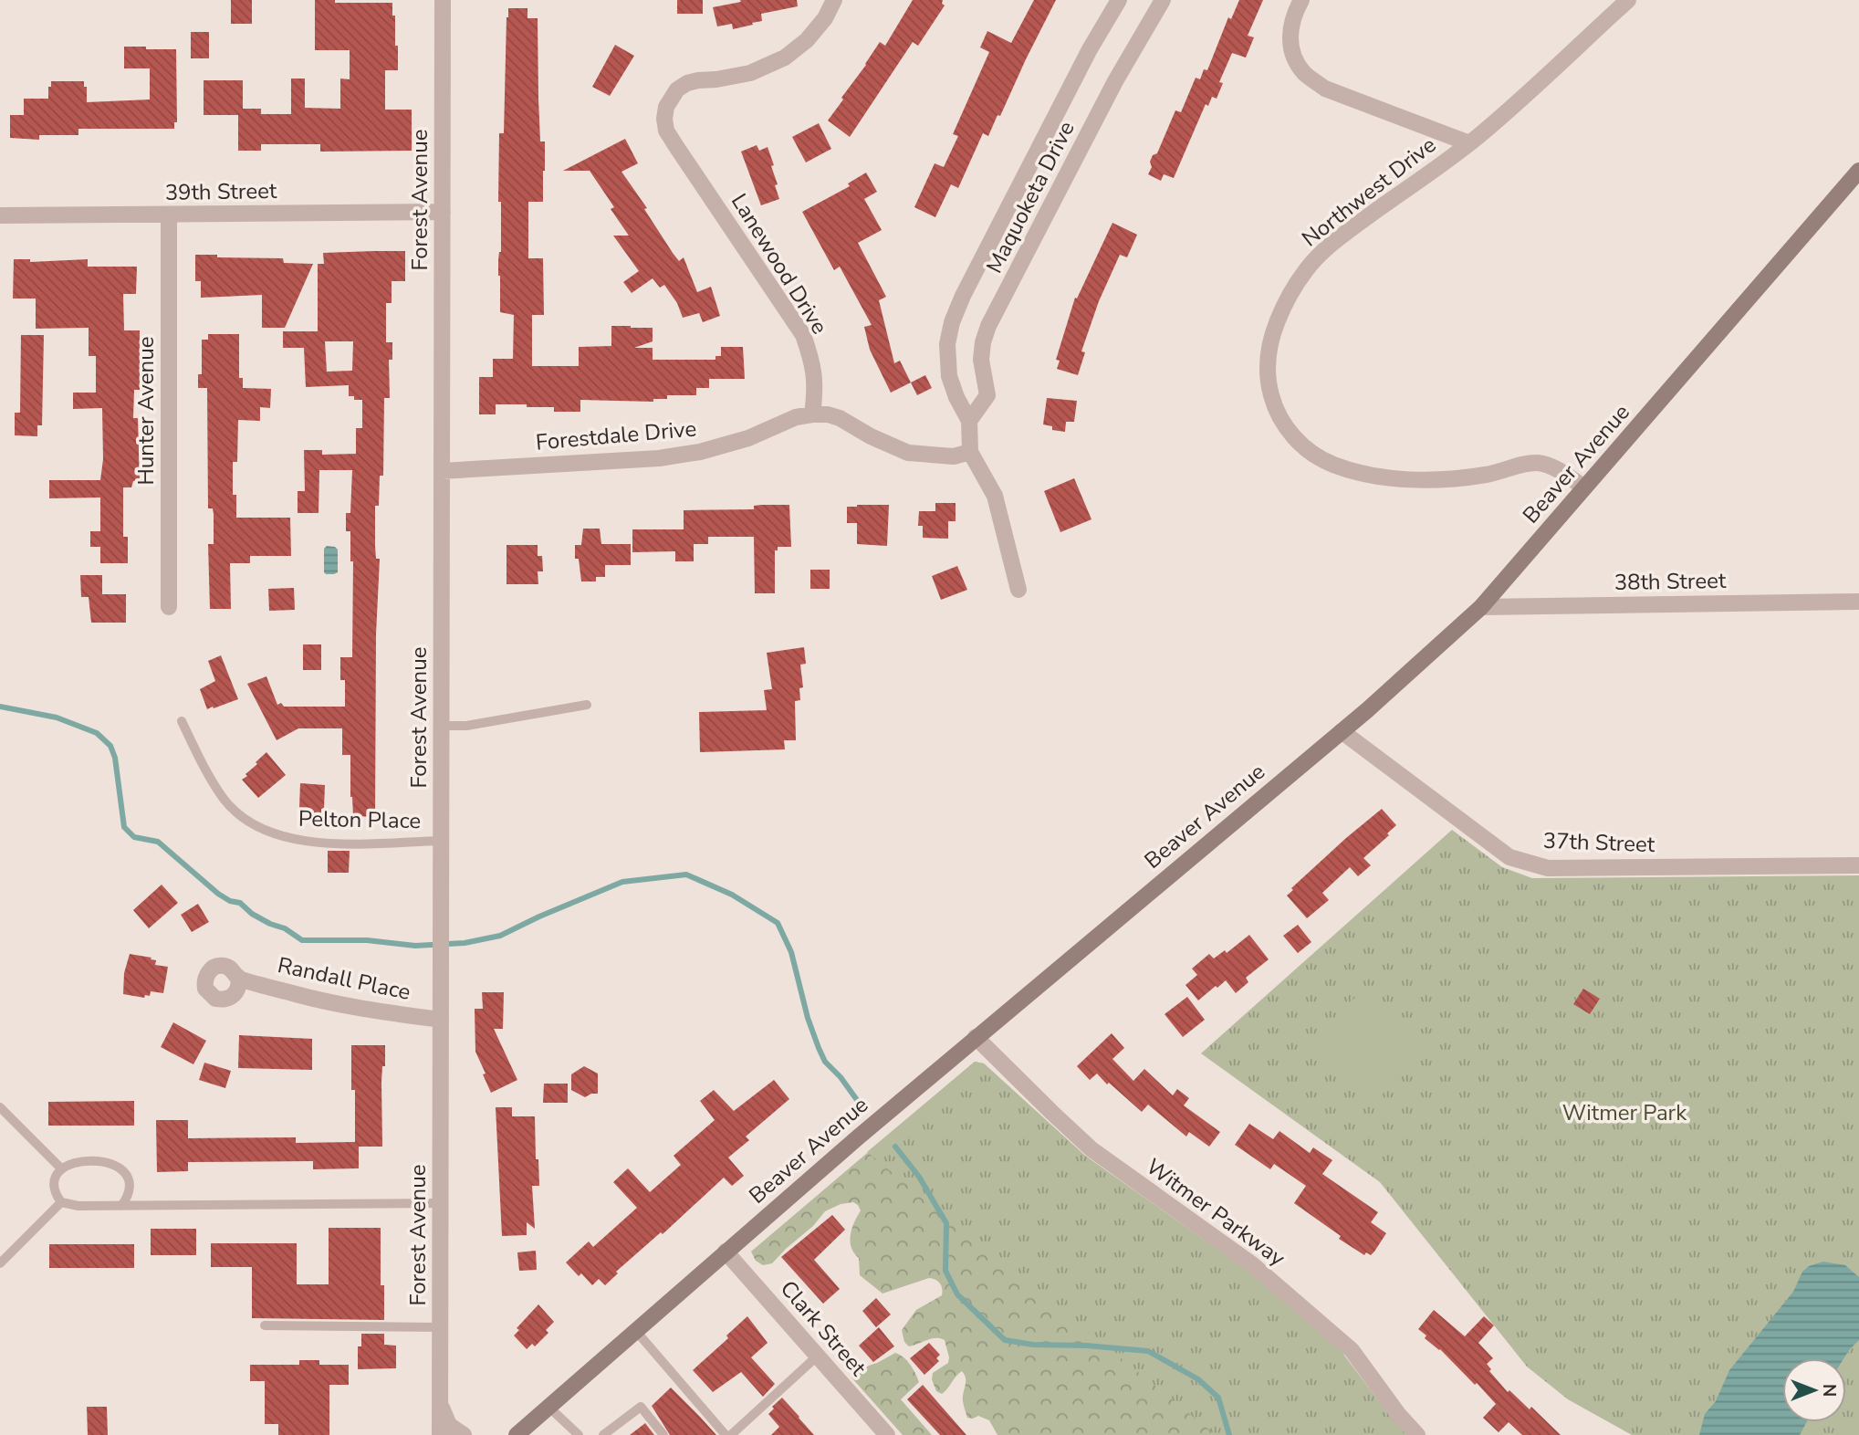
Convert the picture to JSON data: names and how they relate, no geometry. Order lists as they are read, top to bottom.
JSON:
{
  "streets": {
    "main road": ["Beaver Avenue"],
    "street": [
      "39th Street",
      "Northwest Drive",
      "Maquoketa Drive",
      "Forest Avenue",
      "Lanewood Drive",
      "Hunter Avenue",
      "Forestdale Drive",
      "38th Street",
      "37th Street",
      "Randall Place",
      "Witmer Parkway",
      "Clark Street"
    ],
    "lane": ["Pelton Place"]
  },
  "crossings": [
    ["39th Street", "Forest Avenue"],
    ["39th Street", "Hunter Avenue"],
    ["Northwest Drive", "Beaver Avenue"],
    ["Maquoketa Drive", "Forestdale Drive"],
    ["Forest Avenue", "Forestdale Drive"],
    ["Forest Avenue", "Pelton Place"],
    ["Forest Avenue", "Randall Place"],
    ["Lanewood Drive", "Forestdale Drive"],
    ["Beaver Avenue", "38th Street"],
    ["Beaver Avenue", "37th Street"],
    ["Beaver Avenue", "Witmer Parkway"],
    ["Beaver Avenue", "Clark Street"]
  ],
  "parks": ["Witmer Park"],
  "north": "right"
}
